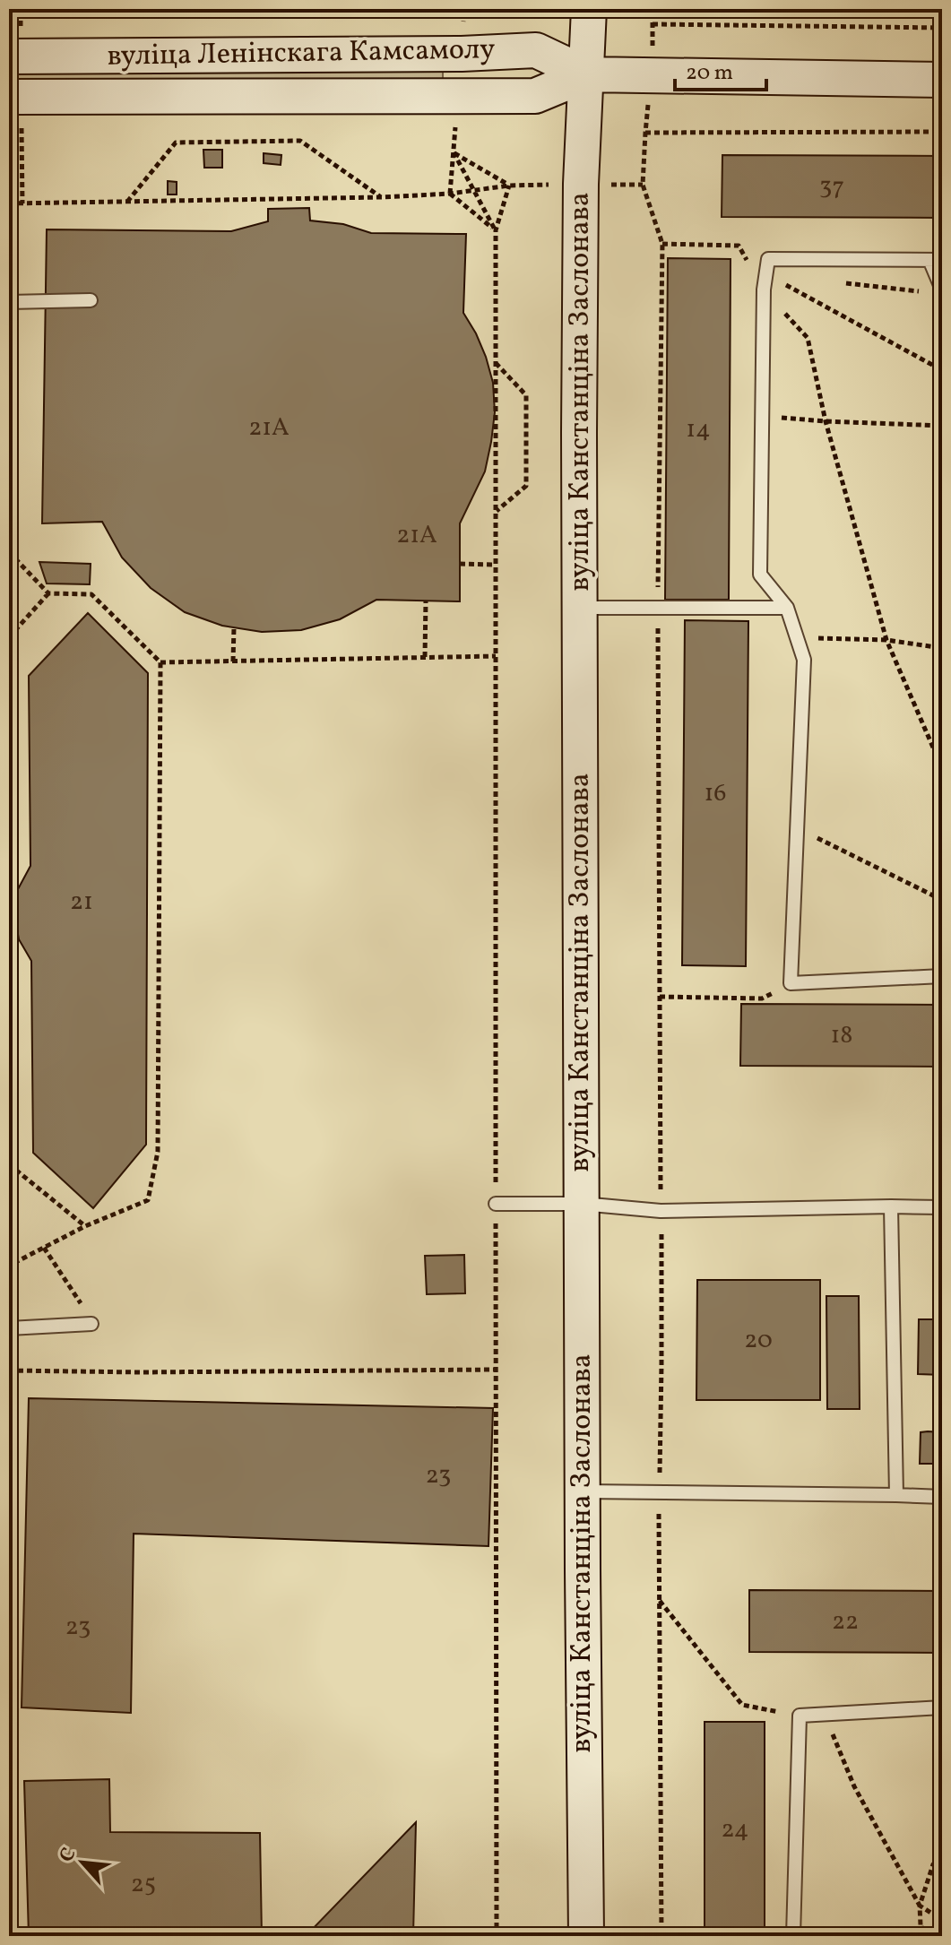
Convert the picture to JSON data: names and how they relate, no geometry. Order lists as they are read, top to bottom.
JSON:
{
  "streets": {
    "main road": ["вуліца Ленінскага Камсамолу", "вуліца Канстанціна Заслонава"]
  },
  "crossings": [
    ["вуліца Ленінскага Камсамолу", "вуліца Канстанціна Заслонава"]
  ],
  "house_numbers": [
    "37",
    "21А",
    "14",
    "21А",
    "16",
    "21",
    "18",
    "20",
    "23",
    "22",
    "23",
    "24",
    "25"
  ],
  "scale_bar": "20 m",
  "north": "top left"
}
